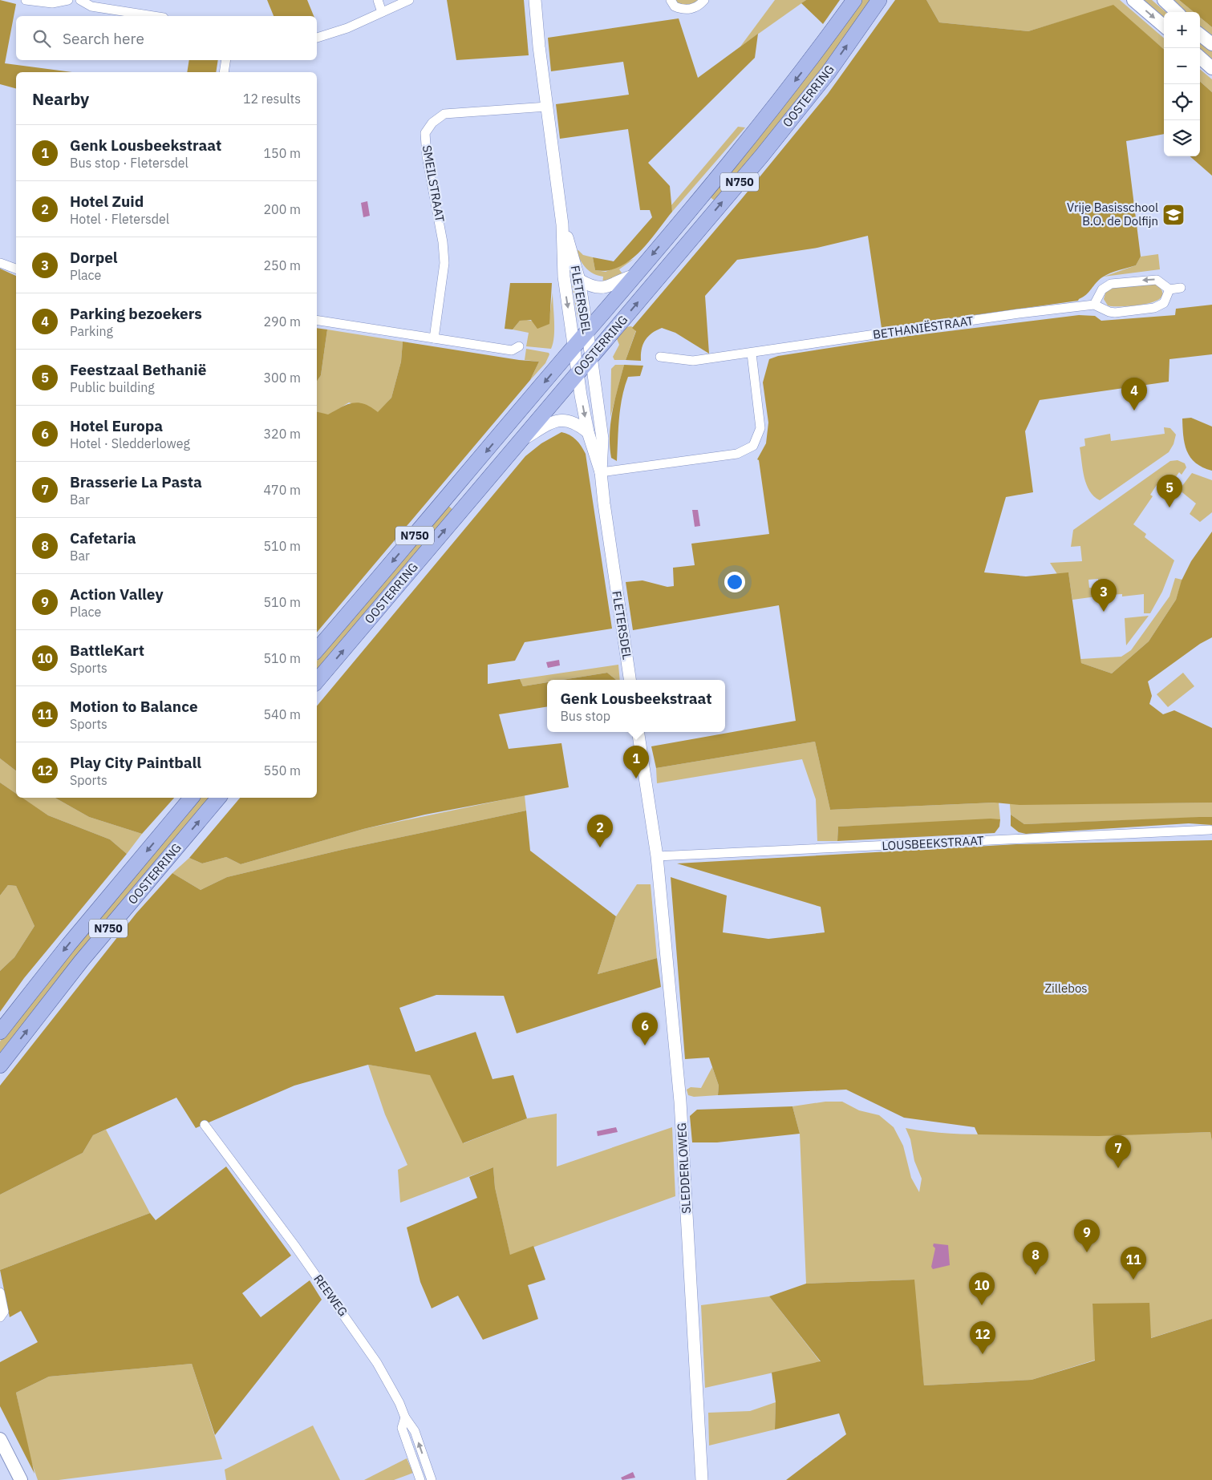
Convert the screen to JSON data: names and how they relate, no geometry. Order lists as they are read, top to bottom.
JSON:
{
  "streets": {
    "main road": ["OOSTERRING", "N750"],
    "street": [
      "SMEILSTRAAT",
      "FLETERSDEL",
      "BETHANIËSTRAAT",
      "LOUSBEEKSTRAAT",
      "SLEDDERLOWEG",
      "REEWEG"
    ]
  },
  "crossings": [
    ["OOSTERRING", "FLETERSDEL"],
    ["SMEILSTRAAT", "FLETERSDEL"],
    ["LOUSBEEKSTRAAT", "SLEDDERLOWEG"]
  ],
  "parks": ["Zillebos"],
  "places": {
    "school or university": ["Vrije Basisschool B.O. de Dolfijn"]
  },
  "page": {
    "map_buttons": ["+", "−"],
    "search": "Search here",
    "heading": ["Nearby", "12 results"],
    "list": [
      {
        "mark": "1",
        "name": "Genk Lousbeekstraat",
        "note": "Bus stop · Fletersdel",
        "value": "150 m"
      },
      {
        "mark": "2",
        "name": "Hotel Zuid",
        "note": "Hotel · Fletersdel",
        "value": "200 m"
      },
      {
        "mark": "3",
        "name": "Dorpel",
        "note": "Place",
        "value": "250 m"
      },
      {
        "mark": "4",
        "name": "Parking bezoekers",
        "note": "Parking",
        "value": "290 m"
      },
      {
        "mark": "5",
        "name": "Feestzaal Bethanië",
        "note": "Public building",
        "value": "300 m"
      },
      {
        "mark": "6",
        "name": "Hotel Europa",
        "note": "Hotel · Sledderloweg",
        "value": "320 m"
      },
      {
        "mark": "7",
        "name": "Brasserie La Pasta",
        "note": "Bar",
        "value": "470 m"
      },
      {
        "mark": "8",
        "name": "Cafetaria",
        "note": "Bar",
        "value": "510 m"
      },
      {
        "mark": "9",
        "name": "Action Valley",
        "note": "Place",
        "value": "510 m"
      },
      {
        "mark": "10",
        "name": "BattleKart",
        "note": "Sports",
        "value": "510 m"
      },
      {
        "mark": "11",
        "name": "Motion to Balance",
        "note": "Sports",
        "value": "540 m"
      },
      {
        "mark": "12",
        "name": "Play City Paintball",
        "note": "Sports",
        "value": "550 m"
      }
    ],
    "pins": [
      "4",
      "5",
      "3",
      "1",
      "2",
      "6",
      "7",
      "9",
      "8",
      "11",
      "10",
      "12"
    ],
    "popup": ["Genk Lousbeekstraat", "Bus stop"]
  }
}
